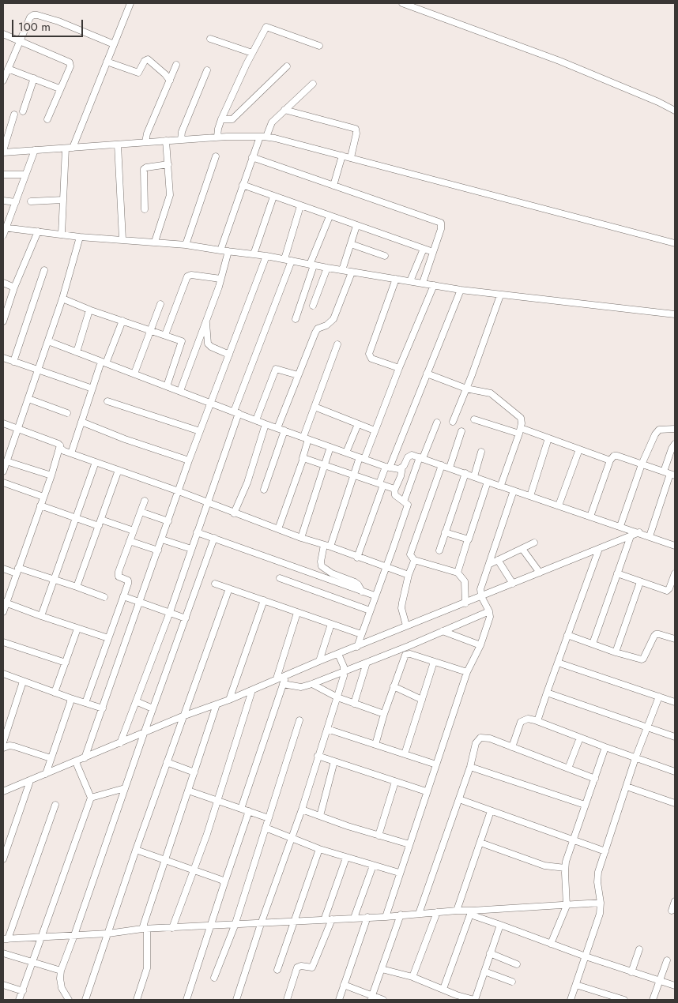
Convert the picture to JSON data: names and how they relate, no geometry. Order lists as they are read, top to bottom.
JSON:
{
  "scale_bar": "100 m"
}
